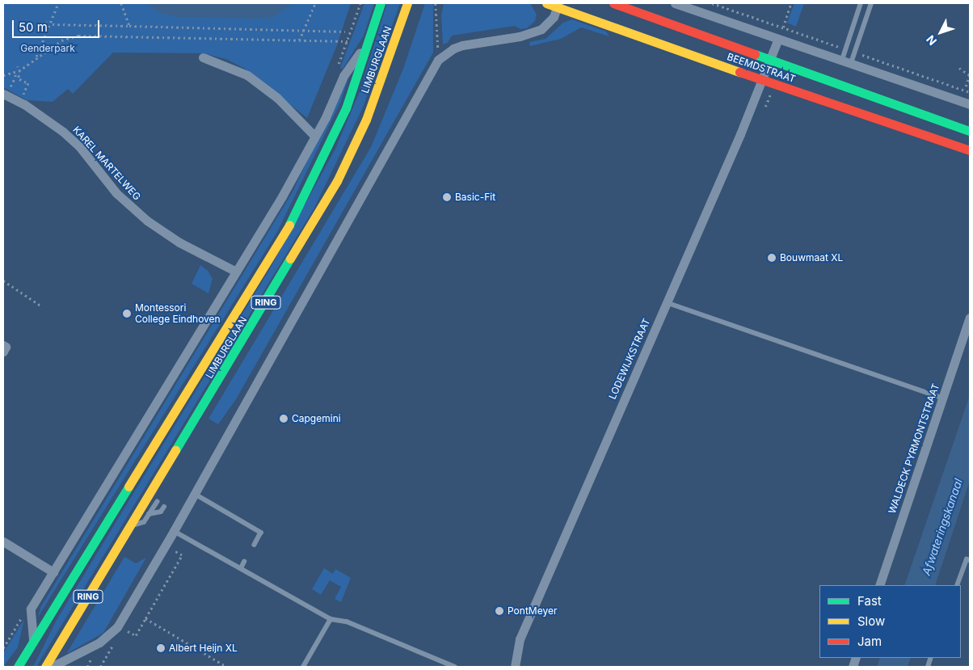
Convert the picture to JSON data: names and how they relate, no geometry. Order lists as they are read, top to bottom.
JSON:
{
  "streets": {
    "main road": ["LIMBURGLAAN", "BEEMDSTRAAT", "RING"],
    "street": ["KAREL MARTELWEG", "LODEWIJKSTRAAT", "WALDECK PYRMONTSTRAAT"]
  },
  "crossings": [
    ["LIMBURGLAAN", "KAREL MARTELWEG"],
    ["BEEMDSTRAAT", "LODEWIJKSTRAAT"]
  ],
  "water": ["Afwateringskanaal"],
  "parks": ["Genderpark"],
  "places": [
    "Basic-Fit",
    "Bouwmaat XL",
    "Montessori College Eindhoven",
    "Capgemini",
    "PontMeyer",
    "Albert Heijn XL"
  ],
  "legend": ["Fast", "Slow", "Jam"],
  "scale_bar": "50 m",
  "north": "bottom left"
}
